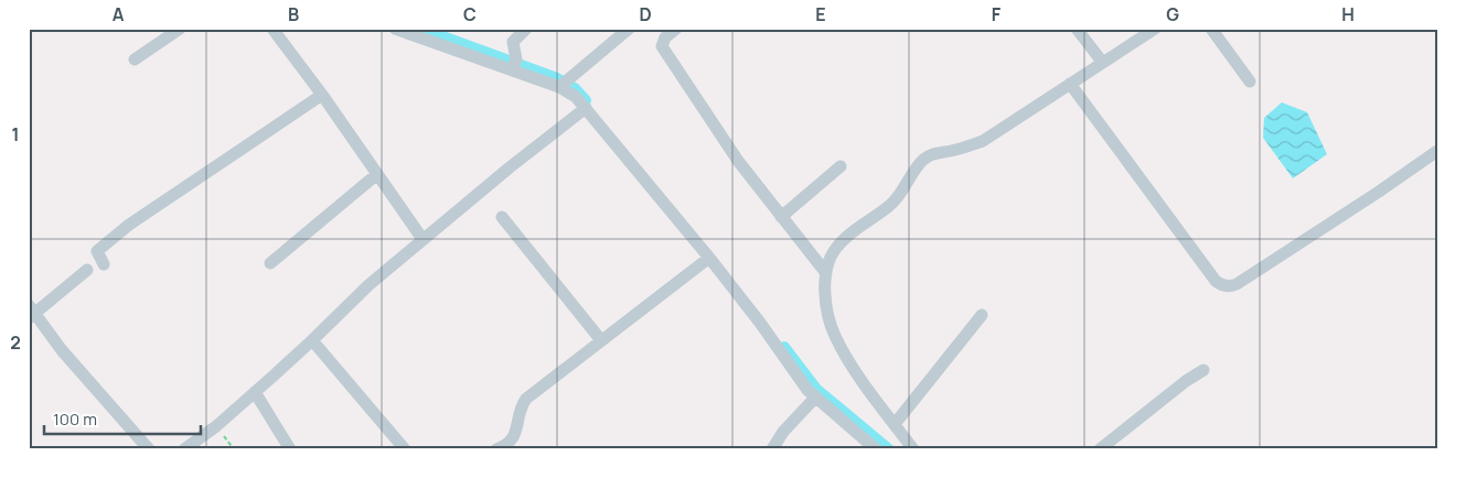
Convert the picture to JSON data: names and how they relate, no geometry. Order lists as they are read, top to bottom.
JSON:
{
  "scale_bar": "100 m",
  "grid": {
    "columns": [
      "A",
      "B",
      "C",
      "D",
      "E",
      "F",
      "G",
      "H"
    ],
    "rows": ["1", "2"]
  }
}
